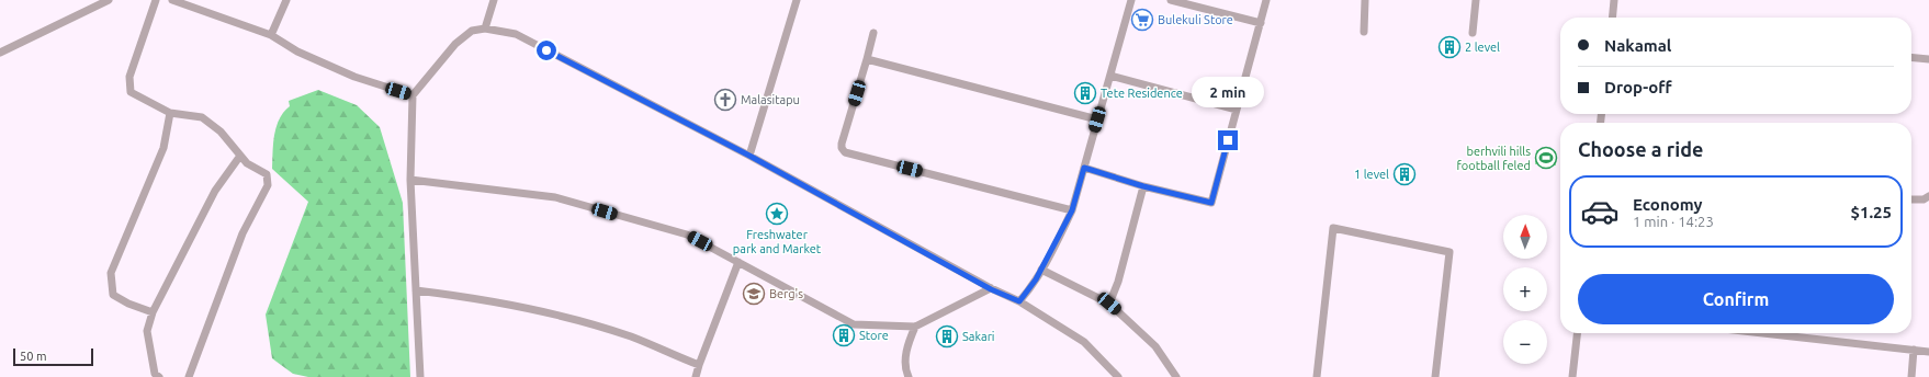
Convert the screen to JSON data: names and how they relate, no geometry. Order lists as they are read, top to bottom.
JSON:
{
  "places": {
    "supermarket": ["Bulekuli Store"],
    "building": [
      "2 level",
      "Tete Residence",
      "1 level",
      "Store",
      "Sakari"
    ],
    "church": ["Malasitapu"],
    "sports": ["berhvili hills football feled"],
    "place": ["Freshwater park and Market"],
    "school or university": ["Berg's"]
  },
  "scale_bar": "50 m",
  "north": "top",
  "page": {
    "banner": ["Nakamal", "Drop-off"],
    "bubble": "2 min",
    "heading": "Choose a ride",
    "list": [
      {
        "name": "Economy",
        "note": "1 min · 14:23",
        "value": "$1.25"
      }
    ],
    "map_buttons": ["+", "−"],
    "buttons": "Confirm",
    "scale": "50 m"
  }
}
